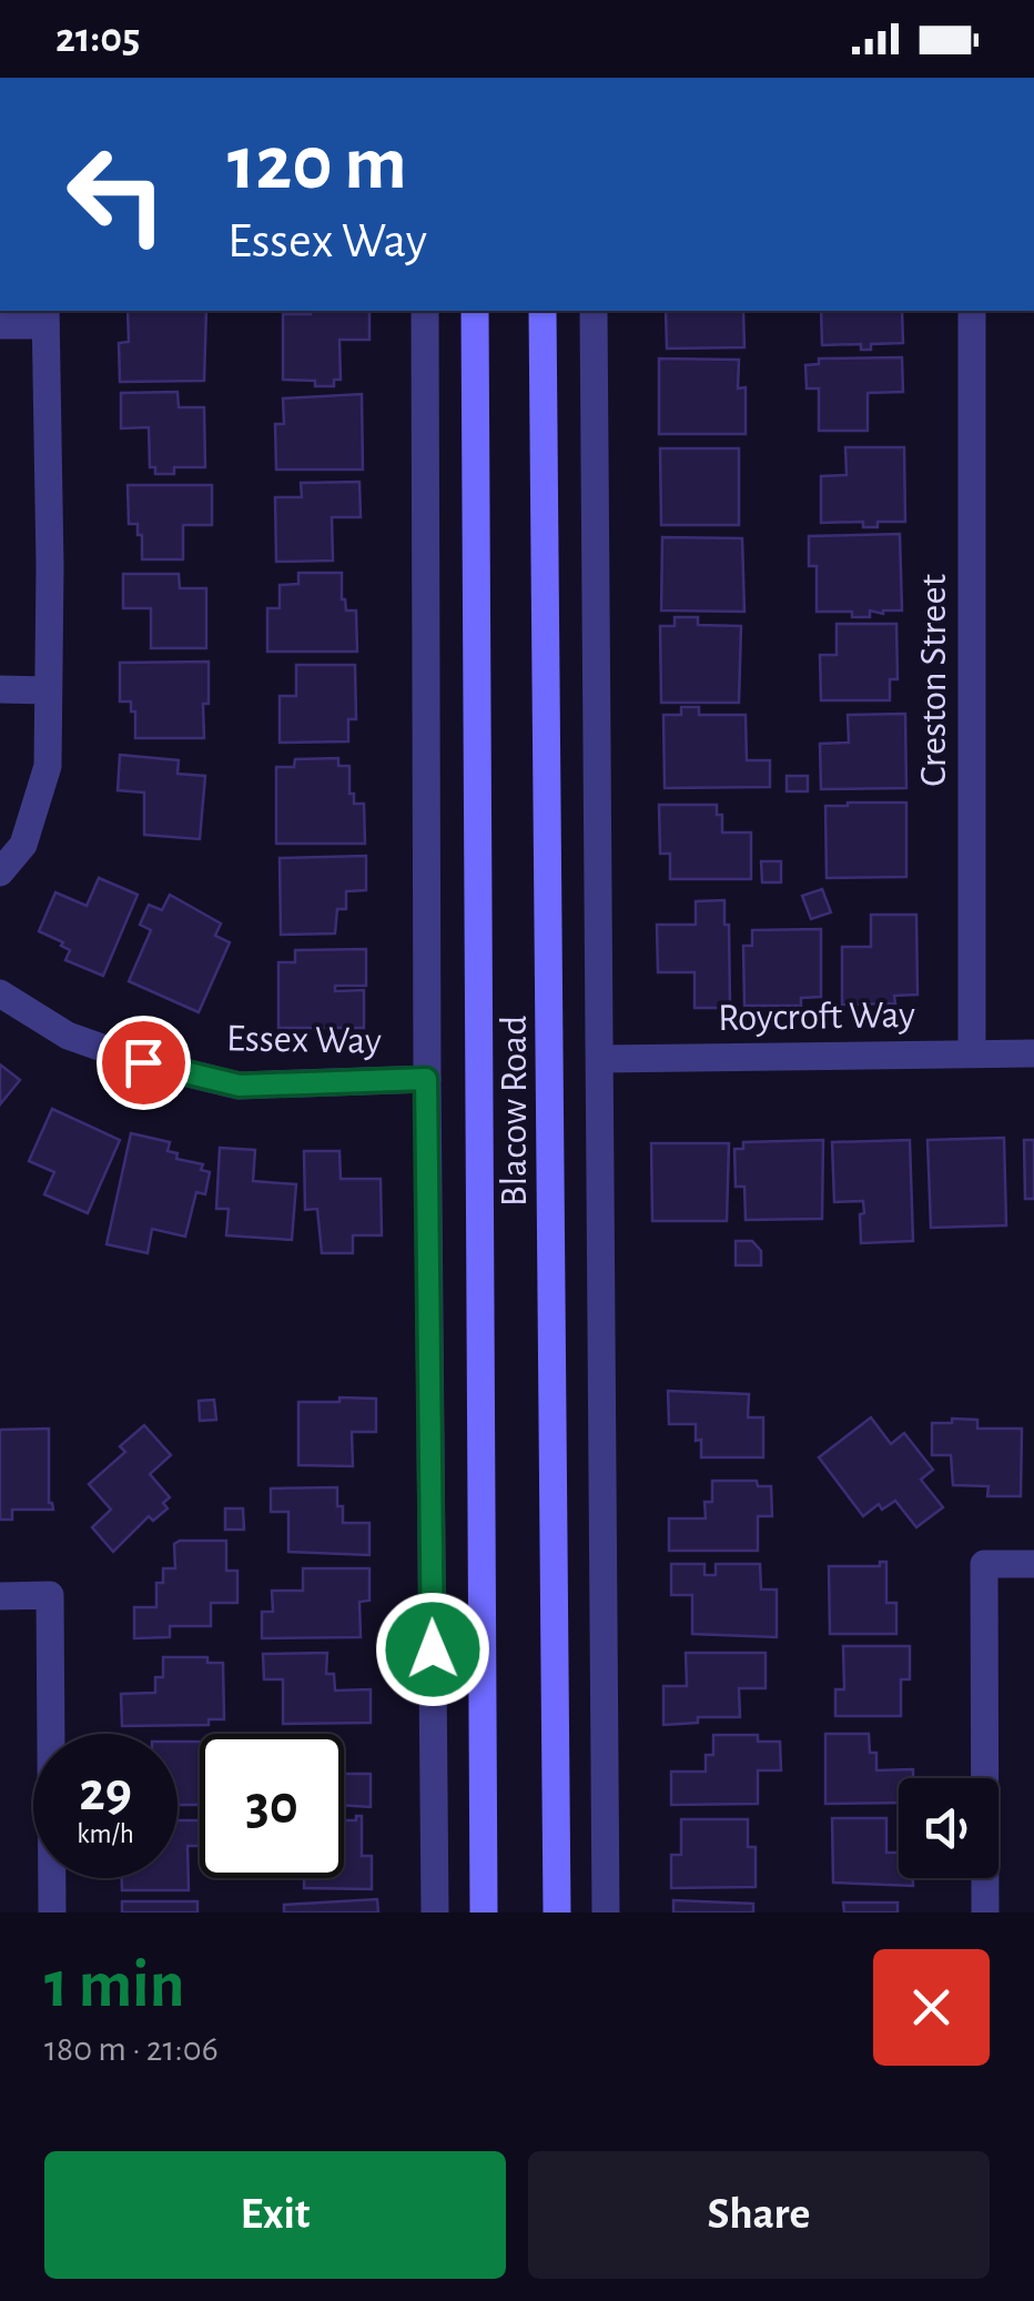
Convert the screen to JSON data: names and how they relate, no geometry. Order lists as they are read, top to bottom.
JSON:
{
  "streets": {
    "main road": ["Blacow Road"],
    "street": ["Creston Street", "Roycroft Way", "Essex Way"]
  },
  "crossings": [
    ["Creston Street", "Roycroft Way"]
  ],
  "page": {
    "status": "21:05",
    "turn": ["120 m", "Essex Way"],
    "speed": "29 km/h",
    "limit": "30",
    "heading": ["1 min", "180 m · 21:06"],
    "buttons": ["Exit", "Share"]
  }
}
